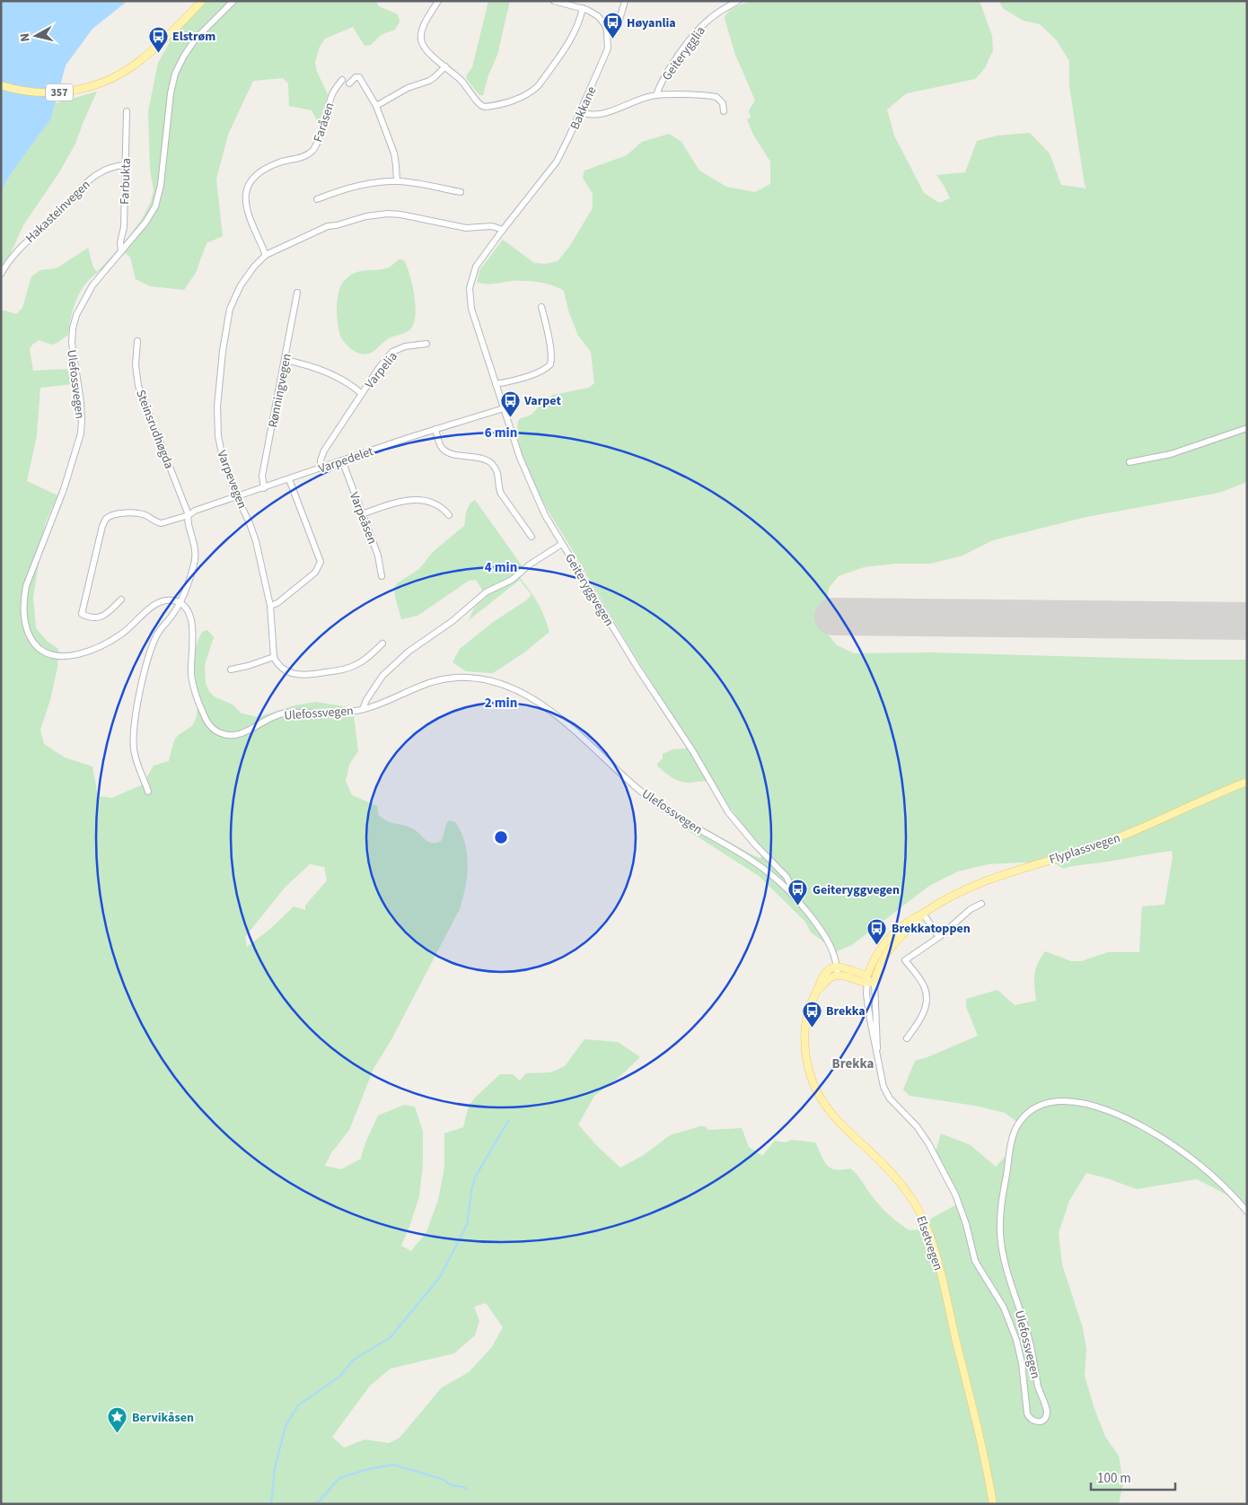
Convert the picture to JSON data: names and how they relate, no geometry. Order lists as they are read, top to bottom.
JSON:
{
  "streets": {
    "main road": ["357", "Flyplassvegen", "Elsetvegen"],
    "street": [
      "Geiterygglia",
      "Bakkane",
      "Faråsen",
      "Farbukta",
      "Hakasteinvegen",
      "Varpelia",
      "Ulefossvegen",
      "Rønningvegen",
      "Steinsrudhøgda",
      "Varpedelet",
      "Varpevegen",
      "Varpeåsen",
      "Geiteryggvegen"
    ]
  },
  "crossings": [
    ["Bakkane", "Varpedelet"],
    ["Bakkane", "Varpevegen"],
    ["Bakkane", "Geiteryggvegen"],
    ["Faråsen", "Varpevegen"],
    ["Farbukta", "Hakasteinvegen"],
    ["Farbukta", "Ulefossvegen"],
    ["Varpelia", "Rønningvegen"],
    ["Varpelia", "Varpedelet"],
    ["Ulefossvegen", "Geiteryggvegen"],
    ["Ulefossvegen", "Flyplassvegen"],
    ["Ulefossvegen", "Elsetvegen"],
    ["Rønningvegen", "Varpedelet"],
    ["Steinsrudhøgda", "Varpedelet"],
    ["Varpedelet", "Varpevegen"],
    ["Varpedelet", "Varpeåsen"],
    ["Varpedelet", "Geiteryggvegen"]
  ],
  "districts": ["Brekka"],
  "places": {
    "bus stop": [
      "Høyanlia",
      "Elstrøm",
      "Varpet",
      "Geiteryggvegen",
      "Brekkatoppen",
      "Brekka"
    ],
    "place": ["Bervikåsen"]
  },
  "scale_bar": "100 m",
  "north": "left",
  "rings": ["6 min", "4 min", "2 min"]
}
